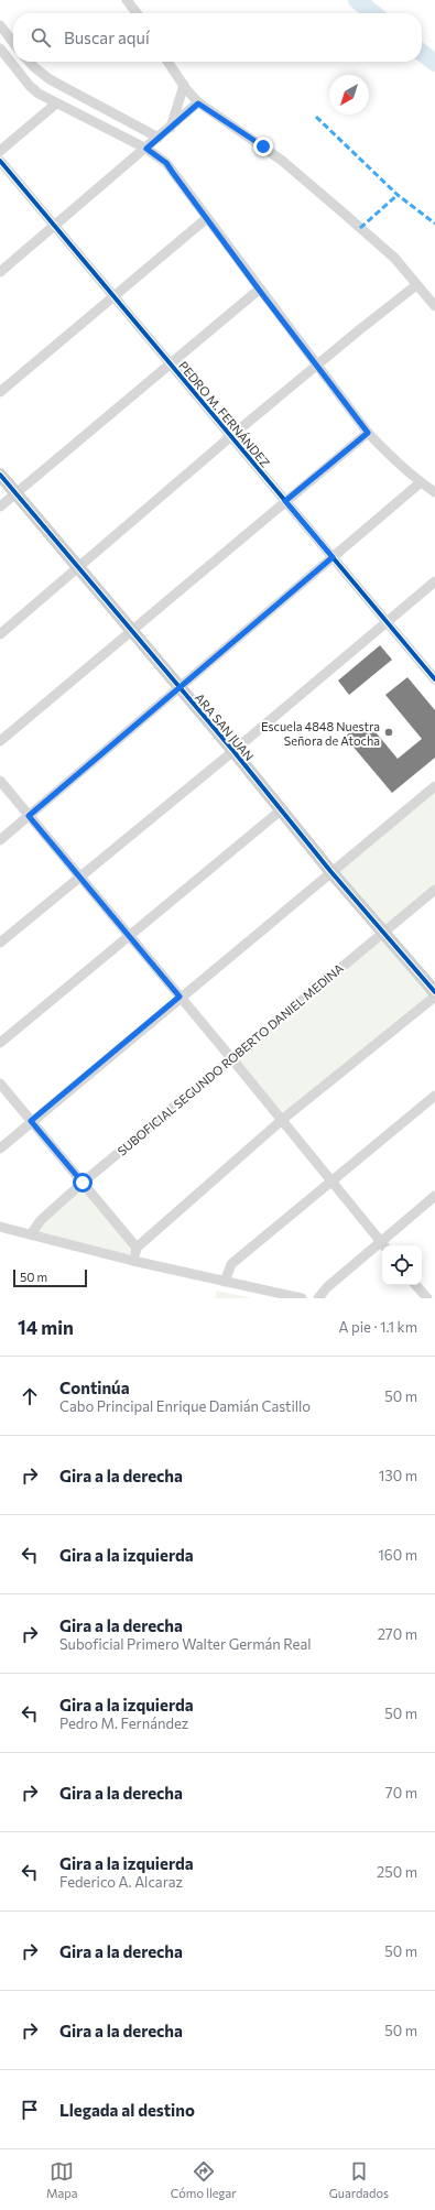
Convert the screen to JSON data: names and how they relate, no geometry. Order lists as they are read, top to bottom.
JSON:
{
  "streets": {
    "street": ["PEDRO M. FERNÁNDEZ", "ARA SAN JUAN", "SUBOFICIAL SEGUNDO ROBERTO DANIEL MEDINA"]
  },
  "crossings": [
    ["ARA SAN JUAN", "SUBOFICIAL SEGUNDO ROBERTO DANIEL MEDINA"]
  ],
  "places": ["Escuela 4848 Nuestra Señora de Atocha"],
  "scale_bar": "50 m",
  "north": "bottom left",
  "page": {
    "search": "Buscar aquí",
    "scale": "50 m",
    "heading": ["14 min", "A pie · 1.1 km"],
    "list": [
      ["Continúa", "Cabo Principal Enrique Damián Castillo", "50 m"],
      ["Gira a la derecha", "130 m"],
      ["Gira a la izquierda", "160 m"],
      ["Gira a la derecha", "Suboficial Primero Walter Germán Real", "270 m"],
      ["Gira a la izquierda", "Pedro M. Fernández", "50 m"],
      ["Gira a la derecha", "70 m"],
      ["Gira a la izquierda", "Federico A. Alcaraz", "250 m"],
      ["Gira a la derecha", "50 m"],
      ["Gira a la derecha", "50 m"],
      "Llegada al destino"
    ],
    "nav": ["Mapa", "Cómo llegar", "Guardados"]
  }
}
